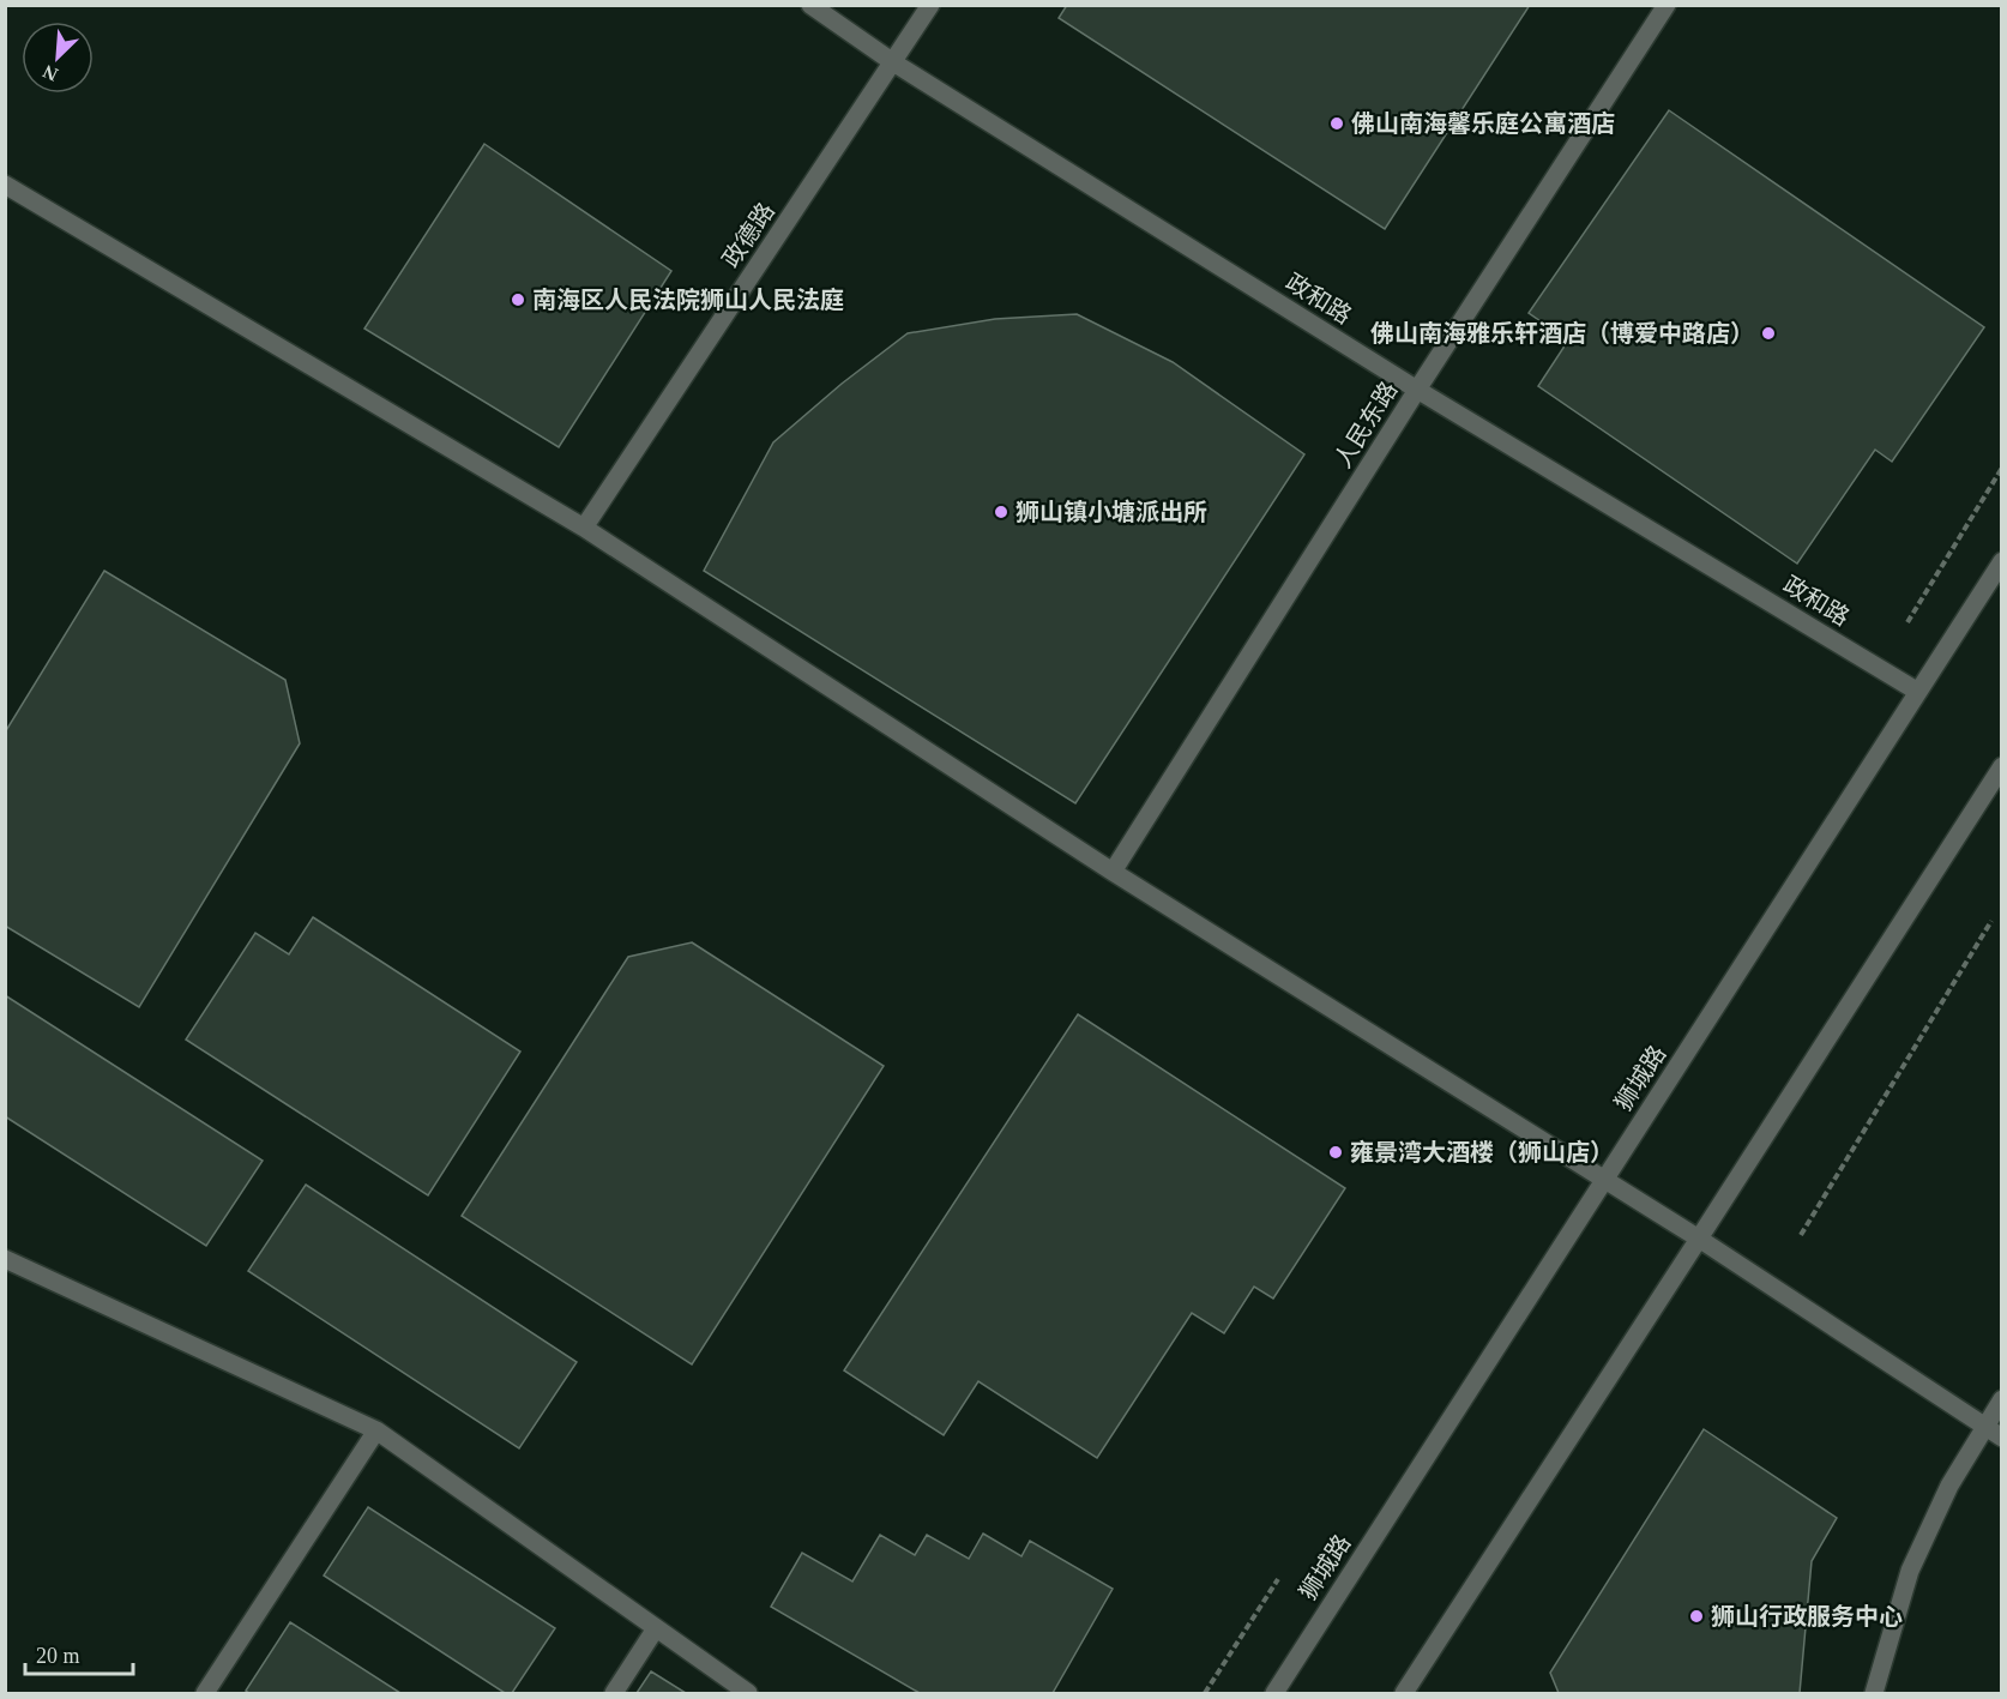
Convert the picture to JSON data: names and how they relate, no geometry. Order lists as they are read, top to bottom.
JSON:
{
  "streets": {
    "street": [
      "政德路",
      "政和路",
      "人民东路",
      "狮城路"
    ]
  },
  "crossings": [
    ["政德路", "政和路"],
    ["政和路", "人民东路"],
    ["政和路", "狮城路"]
  ],
  "places": [
    "佛山南海馨乐庭公寓酒店",
    "南海区人民法院狮山人民法庭",
    "佛山南海雅乐轩酒店（博爱中路店）",
    "狮山镇小塘派出所",
    "雍景湾大酒楼（狮山店）",
    "狮山行政服务中心"
  ],
  "scale_bar": "20 m",
  "north": "bottom left"
}
